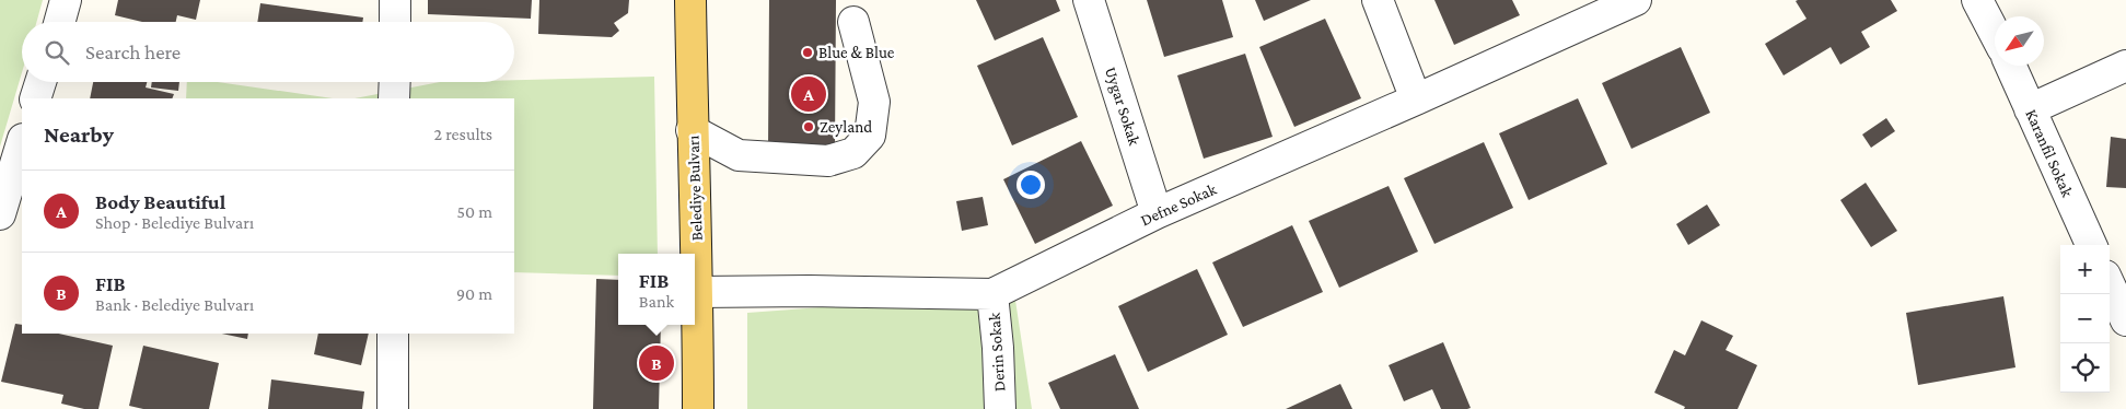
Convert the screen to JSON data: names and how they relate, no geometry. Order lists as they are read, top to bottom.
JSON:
{
  "streets": {
    "main road": ["Belediye Bulvarı"],
    "street": [
      "Uygar Sokak",
      "Karanfil Sokak",
      "Defne Sokak",
      "Derin Sokak"
    ]
  },
  "crossings": [
    ["Uygar Sokak", "Defne Sokak"],
    ["Belediye Bulvarı", "Defne Sokak"],
    ["Defne Sokak", "Derin Sokak"]
  ],
  "places": ["Blue & Blue", "Zeyland"],
  "north": "bottom left",
  "page": {
    "search": "Search here",
    "pins": ["A", "B"],
    "heading": ["Nearby", "2 results"],
    "list": [
      {
        "mark": "A",
        "name": "Body Beautiful",
        "note": "Shop · Belediye Bulvarı",
        "value": "50 m"
      },
      {
        "mark": "B",
        "name": "FIB",
        "note": "Bank · Belediye Bulvarı",
        "value": "90 m"
      }
    ],
    "map_buttons": ["+", "−"],
    "popup": ["FIB", "Bank"]
  }
}
